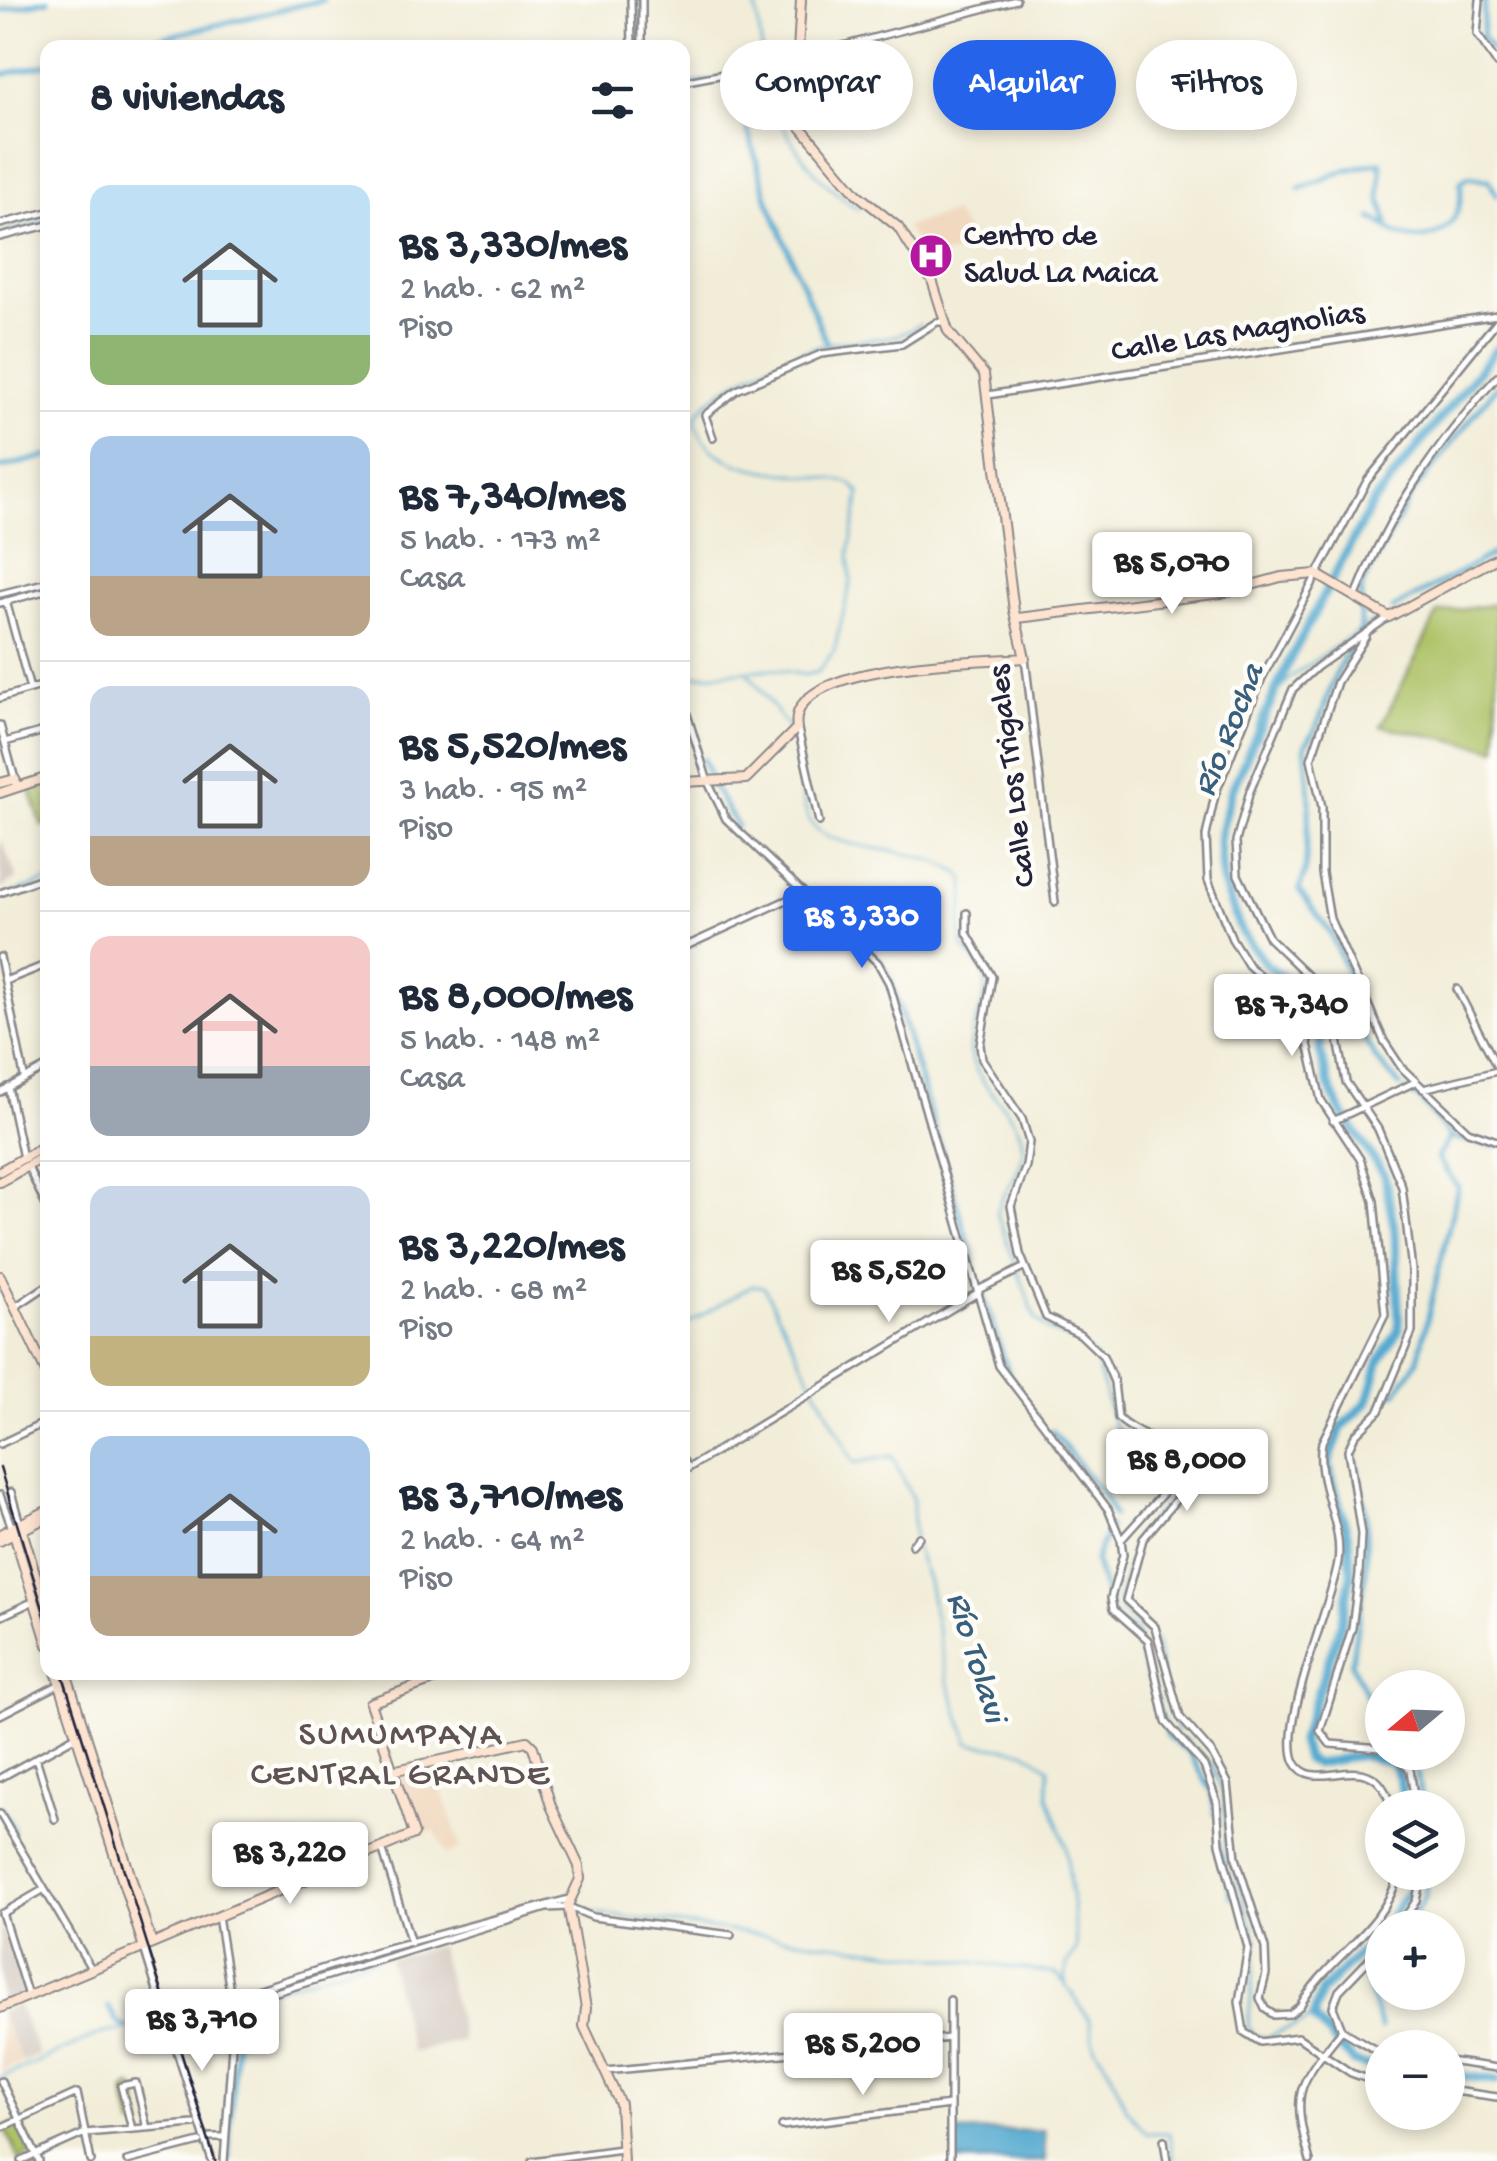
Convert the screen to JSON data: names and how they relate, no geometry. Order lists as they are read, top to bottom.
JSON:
{
  "streets": {
    "street": ["Calle Las Magnolias", "Calle Los Trigales"]
  },
  "crossings": [
    ["Calle Las Magnolias", "Calle Los Trigales"]
  ],
  "districts": ["SUMUMPAYA CENTRAL GRANDE"],
  "water": ["Río Rocha", "Río Tolavi"],
  "places": {
    "hospital": ["Centro de Salud La Maica"]
  },
  "north": "left",
  "page": {
    "chip": ["Comprar", "Alquilar", "Filtros"],
    "heading": "8 viviendas",
    "list": [
      {
        "name": "Bs 3,330/mes",
        "note": "2 hab. · 62 m² · Piso"
      },
      {
        "name": "Bs 7,340/mes",
        "note": "5 hab. · 173 m² · Casa"
      },
      {
        "name": "Bs 5,520/mes",
        "note": "3 hab. · 95 m² · Piso"
      },
      {
        "name": "Bs 8,000/mes",
        "note": "5 hab. · 148 m² · Casa"
      },
      {
        "name": "Bs 3,220/mes",
        "note": "2 hab. · 68 m² · Piso"
      },
      {
        "name": "Bs 3,710/mes",
        "note": "2 hab. · 64 m² · Piso"
      }
    ],
    "price": [
      "Bs 5,070",
      "Bs 3,330",
      "Bs 7,340",
      "Bs 5,520",
      "Bs 8,000",
      "Bs 3,220",
      "Bs 3,710",
      "Bs 5,200"
    ],
    "map_buttons": ["+", "−"]
  }
}
